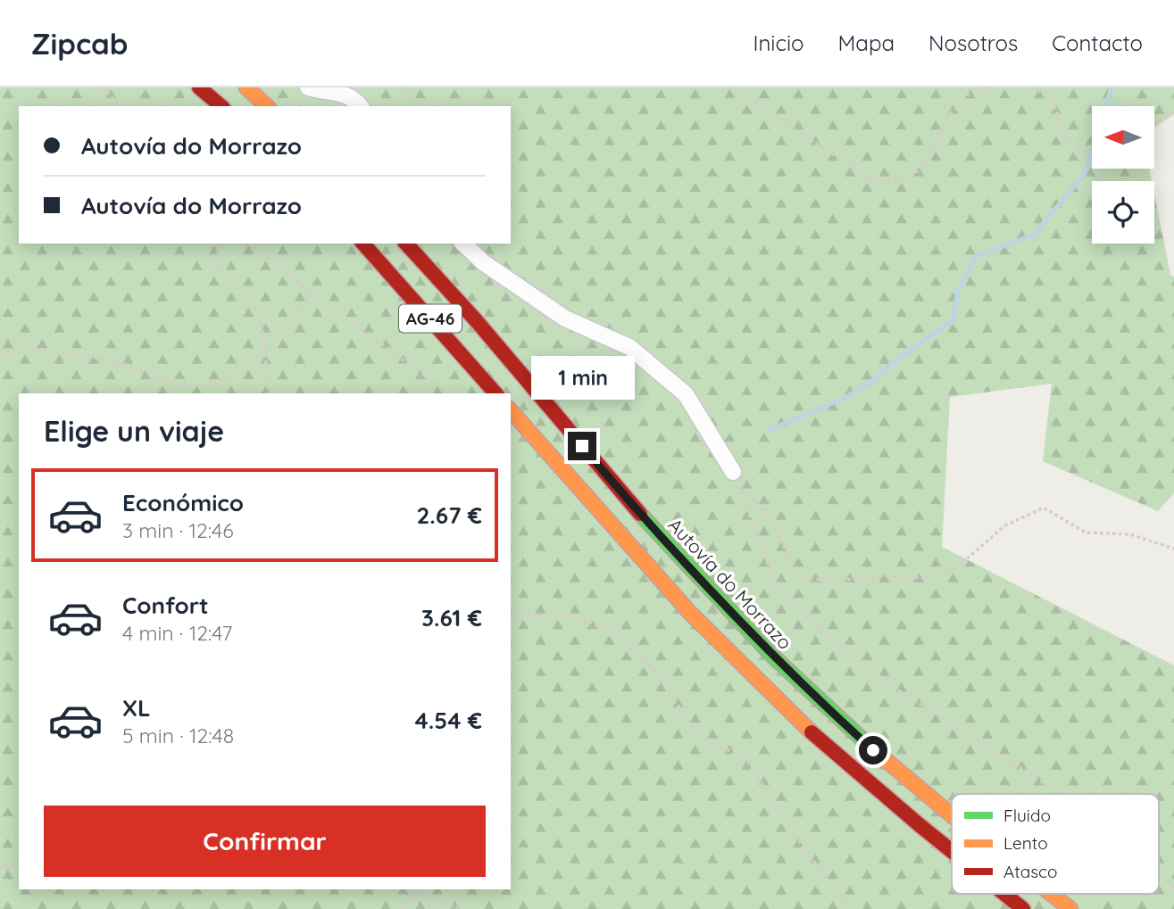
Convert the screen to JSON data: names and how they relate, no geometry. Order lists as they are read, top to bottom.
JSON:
{
  "streets": {
    "highway": ["AG-46", "Autovía do Morrazo"]
  },
  "legend": ["Fluido", "Lento", "Atasco"],
  "north": "left",
  "page": {
    "header": "Zipcab",
    "nav": [
      "Inicio",
      "Mapa",
      "Nosotros",
      "Contacto"
    ],
    "banner": ["Autovía do Morrazo", "Autovía do Morrazo"],
    "bubble": "1 min",
    "heading": "Elige un viaje",
    "list": [
      {
        "name": "Económico",
        "note": "3 min · 12:46",
        "value": "2.67 €"
      },
      {
        "name": "Confort",
        "note": "4 min · 12:47",
        "value": "3.61 €"
      },
      {
        "name": "XL",
        "note": "5 min · 12:48",
        "value": "4.54 €"
      }
    ],
    "buttons": "Confirmar"
  }
}
